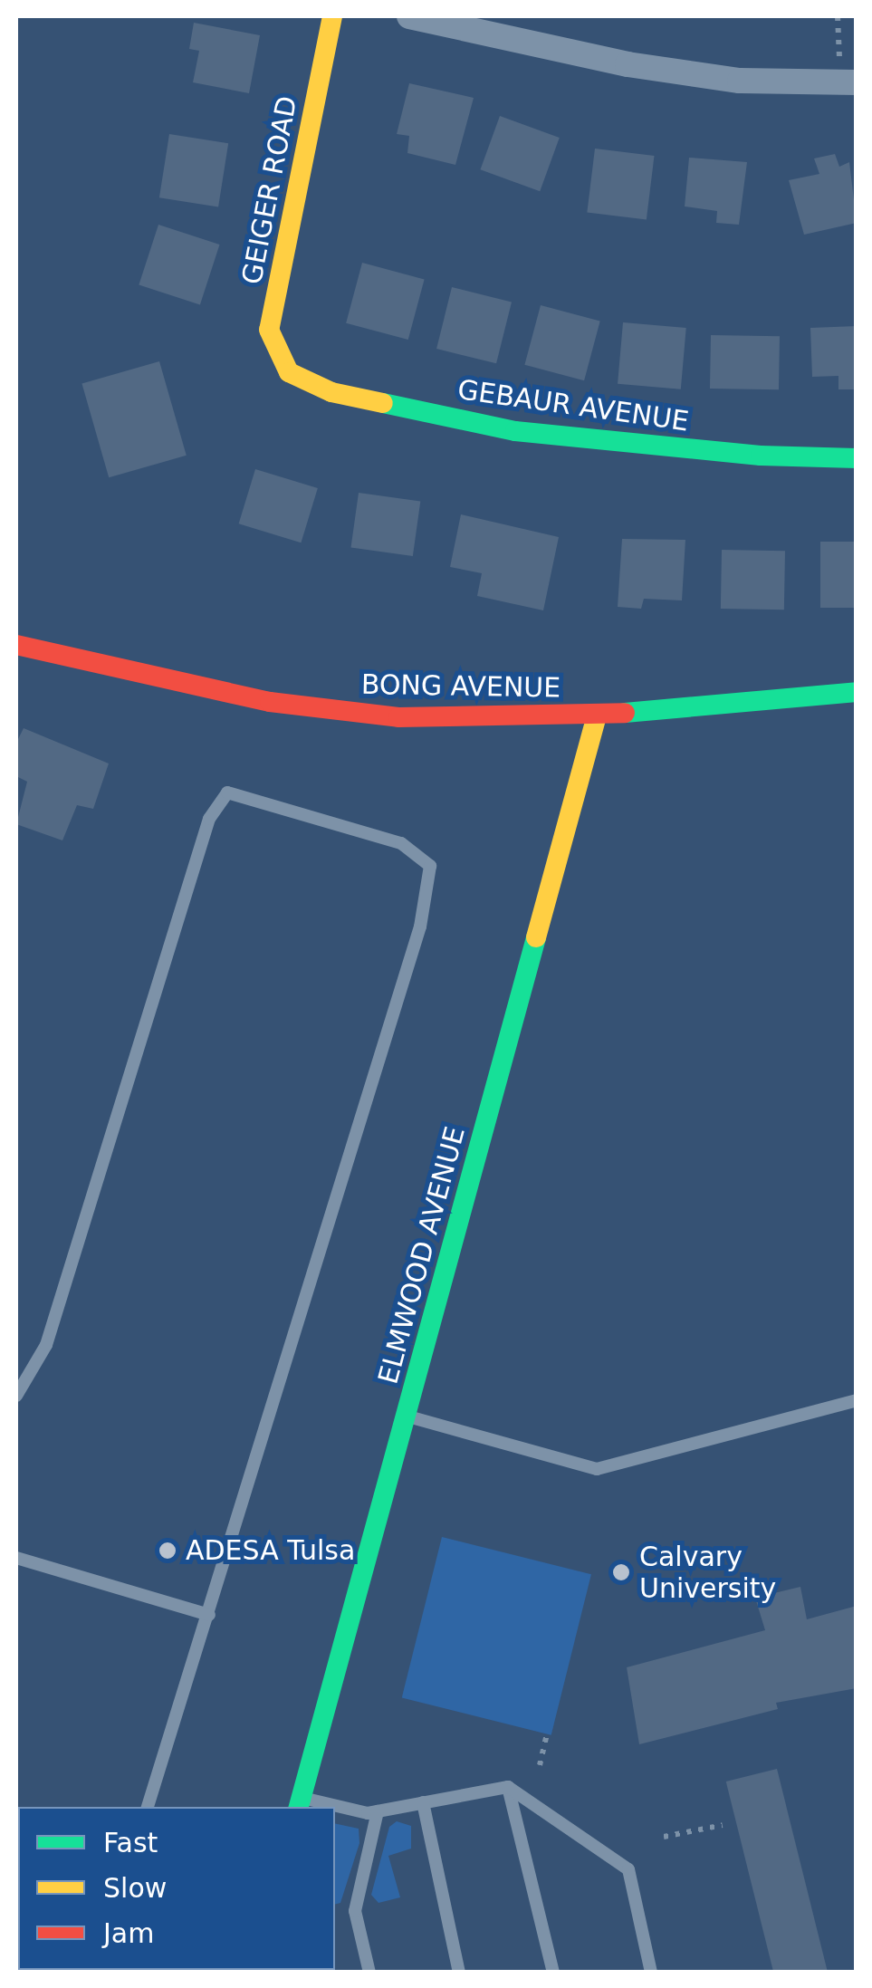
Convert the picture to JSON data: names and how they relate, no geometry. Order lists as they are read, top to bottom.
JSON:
{
  "streets": {
    "street": [
      "GEIGER ROAD",
      "GEBAUR AVENUE",
      "BONG AVENUE",
      "ELMWOOD AVENUE"
    ]
  },
  "crossings": [
    ["GEIGER ROAD", "GEBAUR AVENUE"],
    ["BONG AVENUE", "ELMWOOD AVENUE"]
  ],
  "places": ["ADESA Tulsa", "Calvary University"],
  "legend": ["Fast", "Slow", "Jam"]
}
